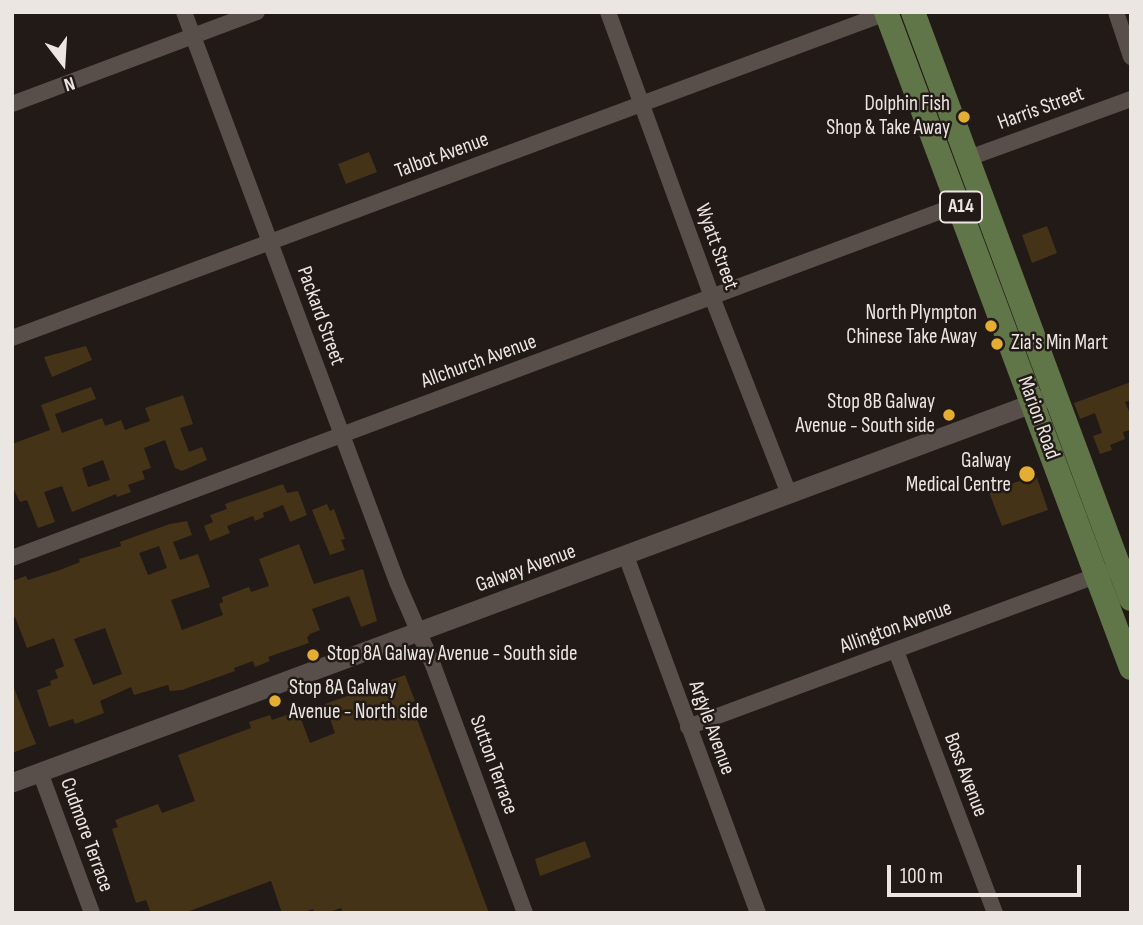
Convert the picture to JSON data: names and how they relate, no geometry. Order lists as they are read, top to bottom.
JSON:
{
  "streets": {
    "main road": ["A14", "Marion Road"],
    "street": [
      "Harris Street",
      "Talbot Avenue",
      "Wyatt Street",
      "Packard Street",
      "Allchurch Avenue",
      "Galway Avenue",
      "Allington Avenue",
      "Argyle Avenue",
      "Sutton Terrace",
      "Boss Avenue",
      "Cudmore Terrace"
    ]
  },
  "crossings": [
    ["Harris Street", "Marion Road"],
    ["Talbot Avenue", "Wyatt Street"],
    ["Talbot Avenue", "Packard Street"],
    ["Talbot Avenue", "Marion Road"],
    ["Wyatt Street", "Allchurch Avenue"],
    ["Wyatt Street", "Galway Avenue"],
    ["Packard Street", "Allchurch Avenue"],
    ["Packard Street", "Galway Avenue"],
    ["Packard Street", "Sutton Terrace"],
    ["Allchurch Avenue", "Marion Road"],
    ["Marion Road", "Galway Avenue"],
    ["Marion Road", "Allington Avenue"],
    ["Galway Avenue", "Argyle Avenue"],
    ["Galway Avenue", "Sutton Terrace"],
    ["Galway Avenue", "Cudmore Terrace"],
    ["Allington Avenue", "Argyle Avenue"],
    ["Allington Avenue", "Boss Avenue"]
  ],
  "places": [
    "Dolphin Fish Shop & Take Away",
    "North Plympton Chinese Take Away",
    "Zia's Min Mart",
    "Stop 8B Galway Avenue - South side",
    "Galway Medical Centre",
    "Stop 8A Galway Avenue - South side",
    "Stop 8A Galway Avenue - North side"
  ],
  "scale_bar": "100 m",
  "north": "bottom"
}
